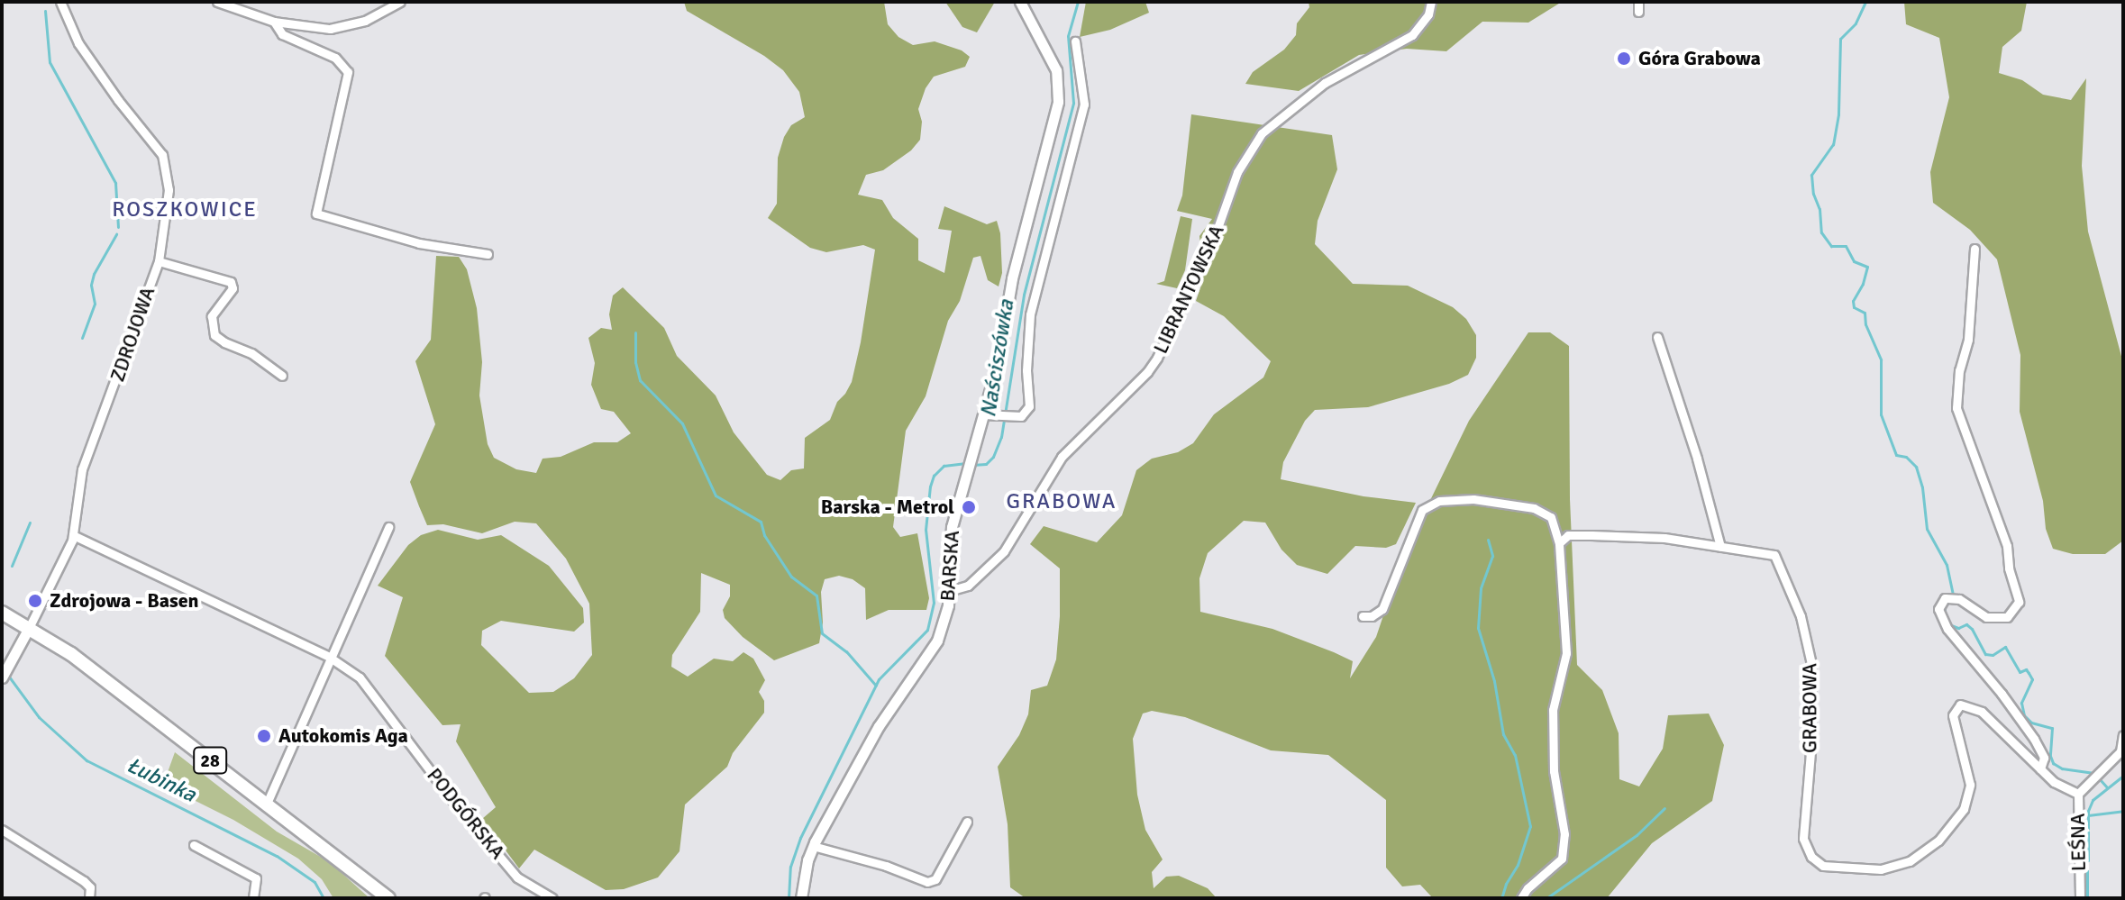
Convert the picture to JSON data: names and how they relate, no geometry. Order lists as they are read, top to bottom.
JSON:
{
  "streets": {
    "main road": ["28"],
    "street": [
      "LIBRANTOWSKA",
      "ZDROJOWA",
      "BARSKA",
      "GRABOWA",
      "PODGÓRSKA",
      "LEŚNA"
    ]
  },
  "crossings": [
    ["LIBRANTOWSKA", "BARSKA"],
    ["ZDROJOWA", "28"],
    ["ZDROJOWA", "PODGÓRSKA"],
    ["GRABOWA", "LEŚNA"]
  ],
  "districts": ["ROSZKOWICE", "GRABOWA"],
  "water": ["Naściszówka", "Łubinka"],
  "places": [
    "Góra Grabowa",
    "Barska - Metrol",
    "Zdrojowa - Basen",
    "Autokomis Aga"
  ]
}
